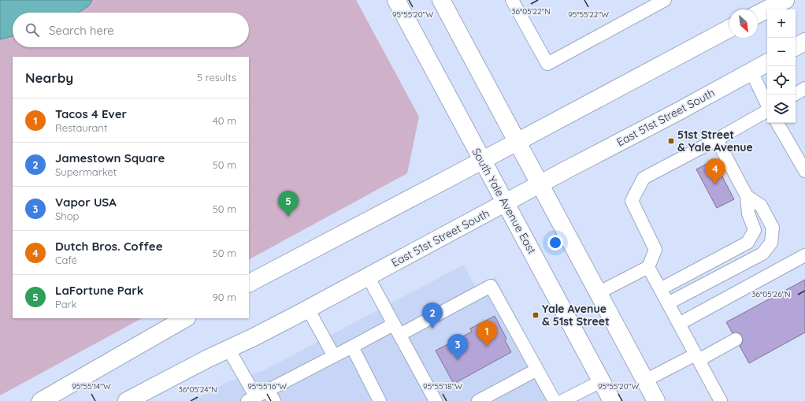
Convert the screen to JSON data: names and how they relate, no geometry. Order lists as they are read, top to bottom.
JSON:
{
  "streets": {
    "main road": ["East 51st Street South", "South Yale Avenue East"]
  },
  "crossings": [
    ["East 51st Street South", "South Yale Avenue East"]
  ],
  "places": {
    "transit": ["51st Street & Yale Avenue", "Yale Avenue & 51st Street"]
  },
  "north": "bottom right",
  "page": {
    "map_buttons": ["+", "−"],
    "search": "Search here",
    "heading": ["Nearby", "5 results"],
    "list": [
      {
        "mark": "1",
        "name": "Tacos 4 Ever",
        "note": "Restaurant",
        "value": "40 m"
      },
      {
        "mark": "2",
        "name": "Jamestown Square",
        "note": "Supermarket",
        "value": "50 m"
      },
      {
        "mark": "3",
        "name": "Vapor USA",
        "note": "Shop",
        "value": "50 m"
      },
      {
        "mark": "4",
        "name": "Dutch Bros. Coffee",
        "note": "Café",
        "value": "50 m"
      },
      {
        "mark": "5",
        "name": "LaFortune Park",
        "note": "Park",
        "value": "90 m"
      }
    ],
    "pins": [
      "4",
      "5",
      "2",
      "1",
      "3"
    ]
  },
  "coordinates": [
    "36°05'22\"N",
    "95°55'22\"W",
    "95°55'20\"W",
    "36°05'26\"N",
    "95°55'14\"W",
    "95°55'16\"W",
    "95°55'18\"W",
    "36°05'24\"N"
  ]
}
